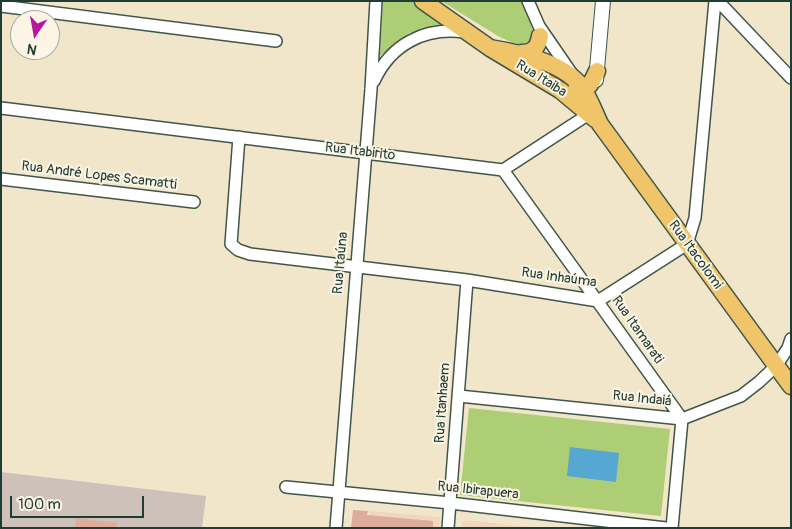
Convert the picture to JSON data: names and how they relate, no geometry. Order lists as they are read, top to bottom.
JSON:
{
  "streets": {
    "main road": ["Rua Itaiba", "Rua Itacolomi"],
    "street": [
      "Rua Itabirito",
      "Rua André Lopes Scamatti",
      "Rua Itaúna",
      "Rua Inhaúma",
      "Rua Itamarati",
      "Rua Indaiá",
      "Rua Itanhaem",
      "Rua Ibirapuera"
    ]
  },
  "crossings": [
    ["Rua Itaiba", "Rua Itacolomi"],
    ["Rua Itabirito", "Rua Itaúna"],
    ["Rua Itabirito", "Rua Inhaúma"],
    ["Rua Itabirito", "Rua Itamarati"],
    ["Rua Itacolomi", "Rua Inhaúma"],
    ["Rua Itacolomi", "Rua Indaiá"],
    ["Rua Itaúna", "Rua Inhaúma"],
    ["Rua Itaúna", "Rua Ibirapuera"],
    ["Rua Inhaúma", "Rua Itamarati"],
    ["Rua Inhaúma", "Rua Itanhaem"],
    ["Rua Itamarati", "Rua Indaiá"],
    ["Rua Indaiá", "Rua Itanhaem"],
    ["Rua Itanhaem", "Rua Ibirapuera"]
  ],
  "scale_bar": "100 m",
  "north": "bottom"
}
